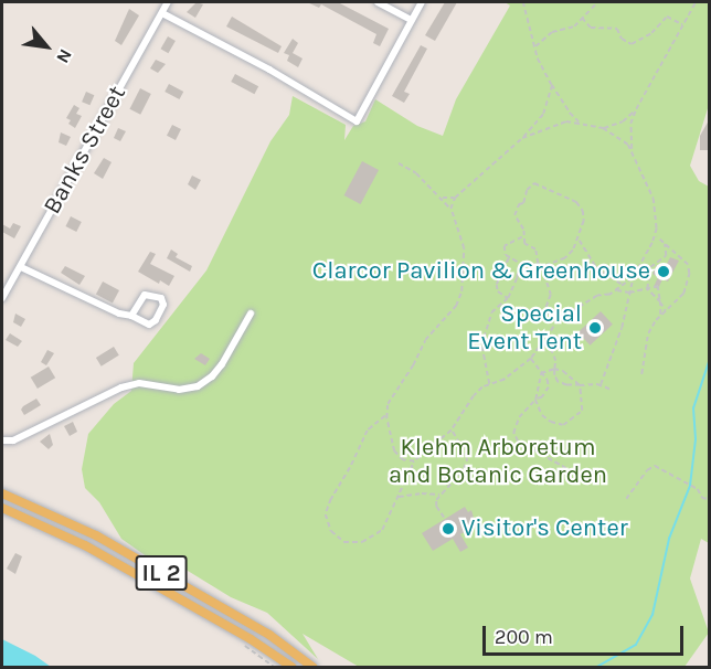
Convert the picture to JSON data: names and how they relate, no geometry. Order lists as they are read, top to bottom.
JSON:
{
  "streets": {
    "main road": ["IL 2"],
    "street": ["Banks Street"]
  },
  "parks": ["Klehm Arboretum and Botanic Garden"],
  "places": ["Clarcor Pavilion & Greenhouse", "Special Event Tent", "Visitor's Center"],
  "scale_bar": "200 m",
  "north": "bottom right"
}
